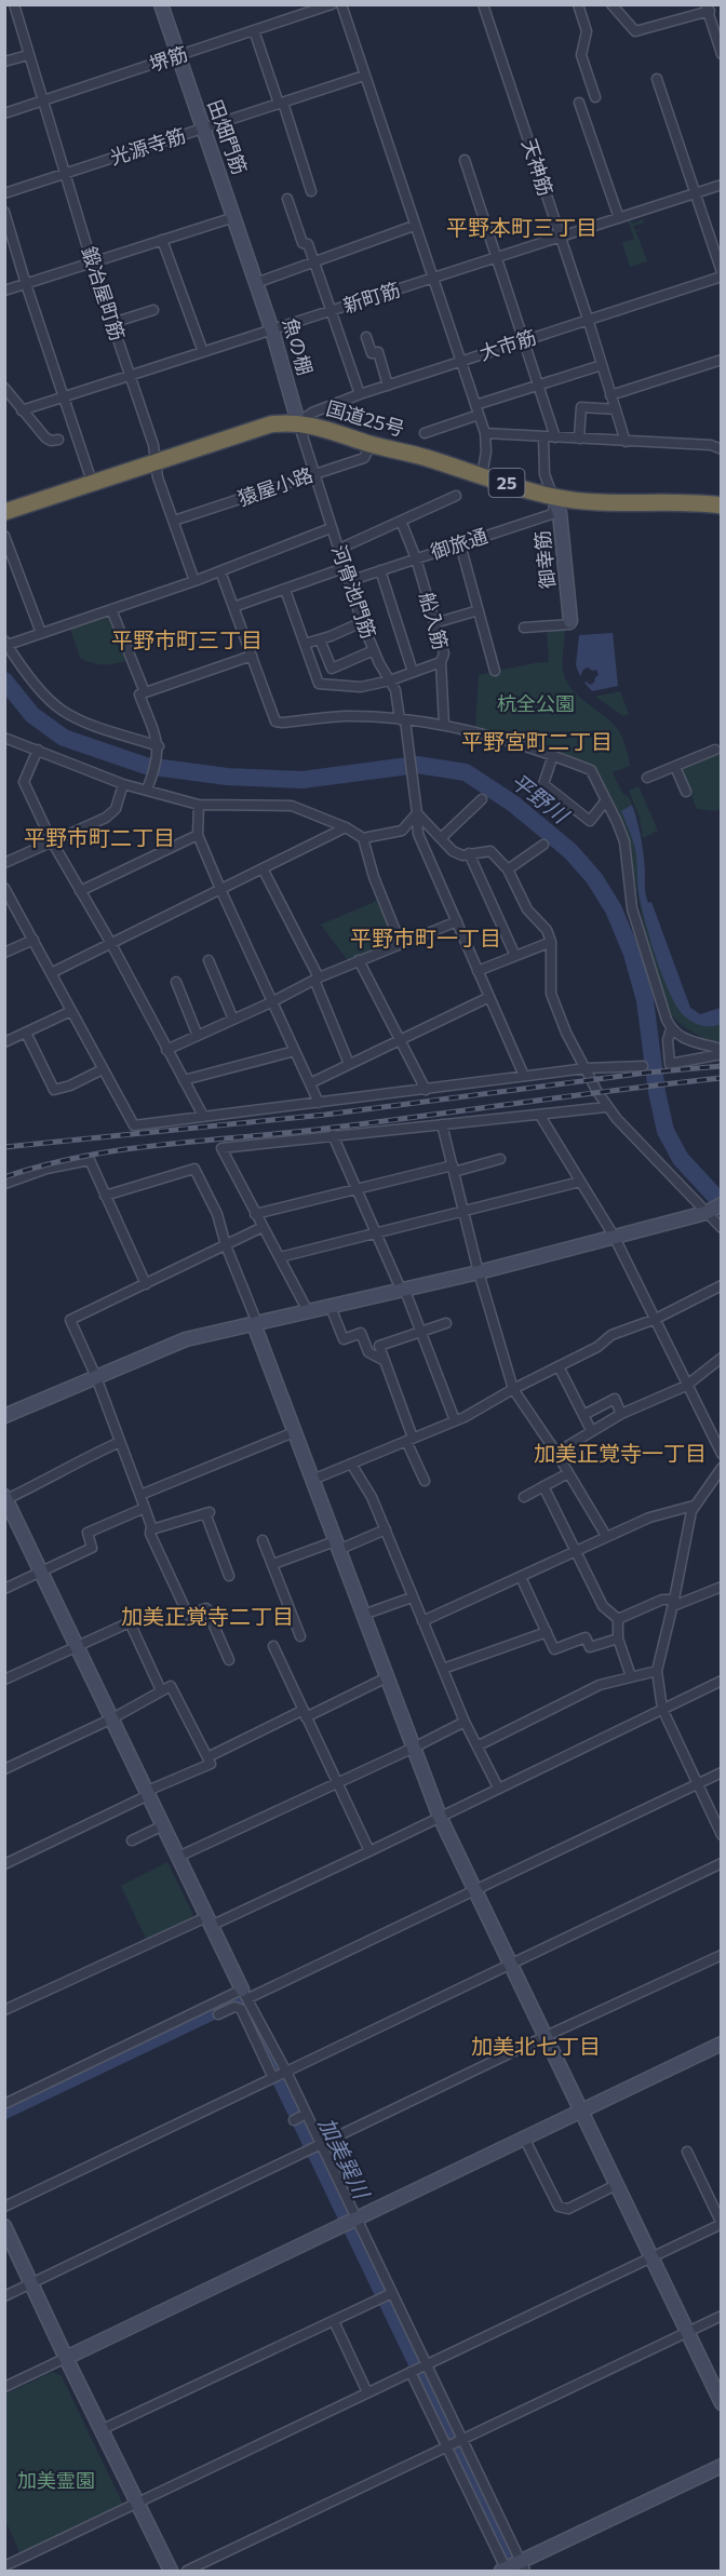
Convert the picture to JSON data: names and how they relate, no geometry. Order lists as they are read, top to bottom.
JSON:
{
  "streets": {
    "highway": ["国道25号", "25"],
    "street": [
      "堺筋",
      "田畑門筋",
      "光源寺筋",
      "天神筋",
      "鍛冶屋町筋",
      "新町筋",
      "大市筋",
      "魚の棚",
      "猿屋小路",
      "御旅通",
      "御幸筋",
      "河骨池門筋",
      "船入筋"
    ]
  },
  "crossings": [
    ["堺筋", "田畑門筋"],
    ["堺筋", "鍛冶屋町筋"],
    ["田畑門筋", "光源寺筋"],
    ["田畑門筋", "魚の棚"],
    ["光源寺筋", "鍛冶屋町筋"],
    ["天神筋", "新町筋"],
    ["天神筋", "大市筋"],
    ["鍛冶屋町筋", "新町筋"],
    ["鍛冶屋町筋", "国道25号"],
    ["鍛冶屋町筋", "猿屋小路"],
    ["新町筋", "魚の棚"],
    ["大市筋", "魚の棚"],
    ["大市筋", "国道25号"],
    ["大市筋", "河骨池門筋"],
    ["魚の棚", "国道25号"],
    ["魚の棚", "河骨池門筋"],
    ["国道25号", "猿屋小路"],
    ["国道25号", "御旅通"],
    ["国道25号", "御幸筋"],
    ["国道25号", "河骨池門筋"],
    ["猿屋小路", "河骨池門筋"],
    ["御旅通", "御幸筋"],
    ["御旅通", "河骨池門筋"],
    ["御旅通", "船入筋"]
  ],
  "districts": [
    "平野本町三丁目",
    "平野市町三丁目",
    "平野宮町二丁目",
    "平野市町二丁目",
    "平野市町一丁目",
    "加美正覚寺一丁目",
    "加美正覚寺二丁目",
    "加美北七丁目"
  ],
  "water": ["平野川", "加美巽川"],
  "parks": ["杭全公園", "加美霊園"]
}
